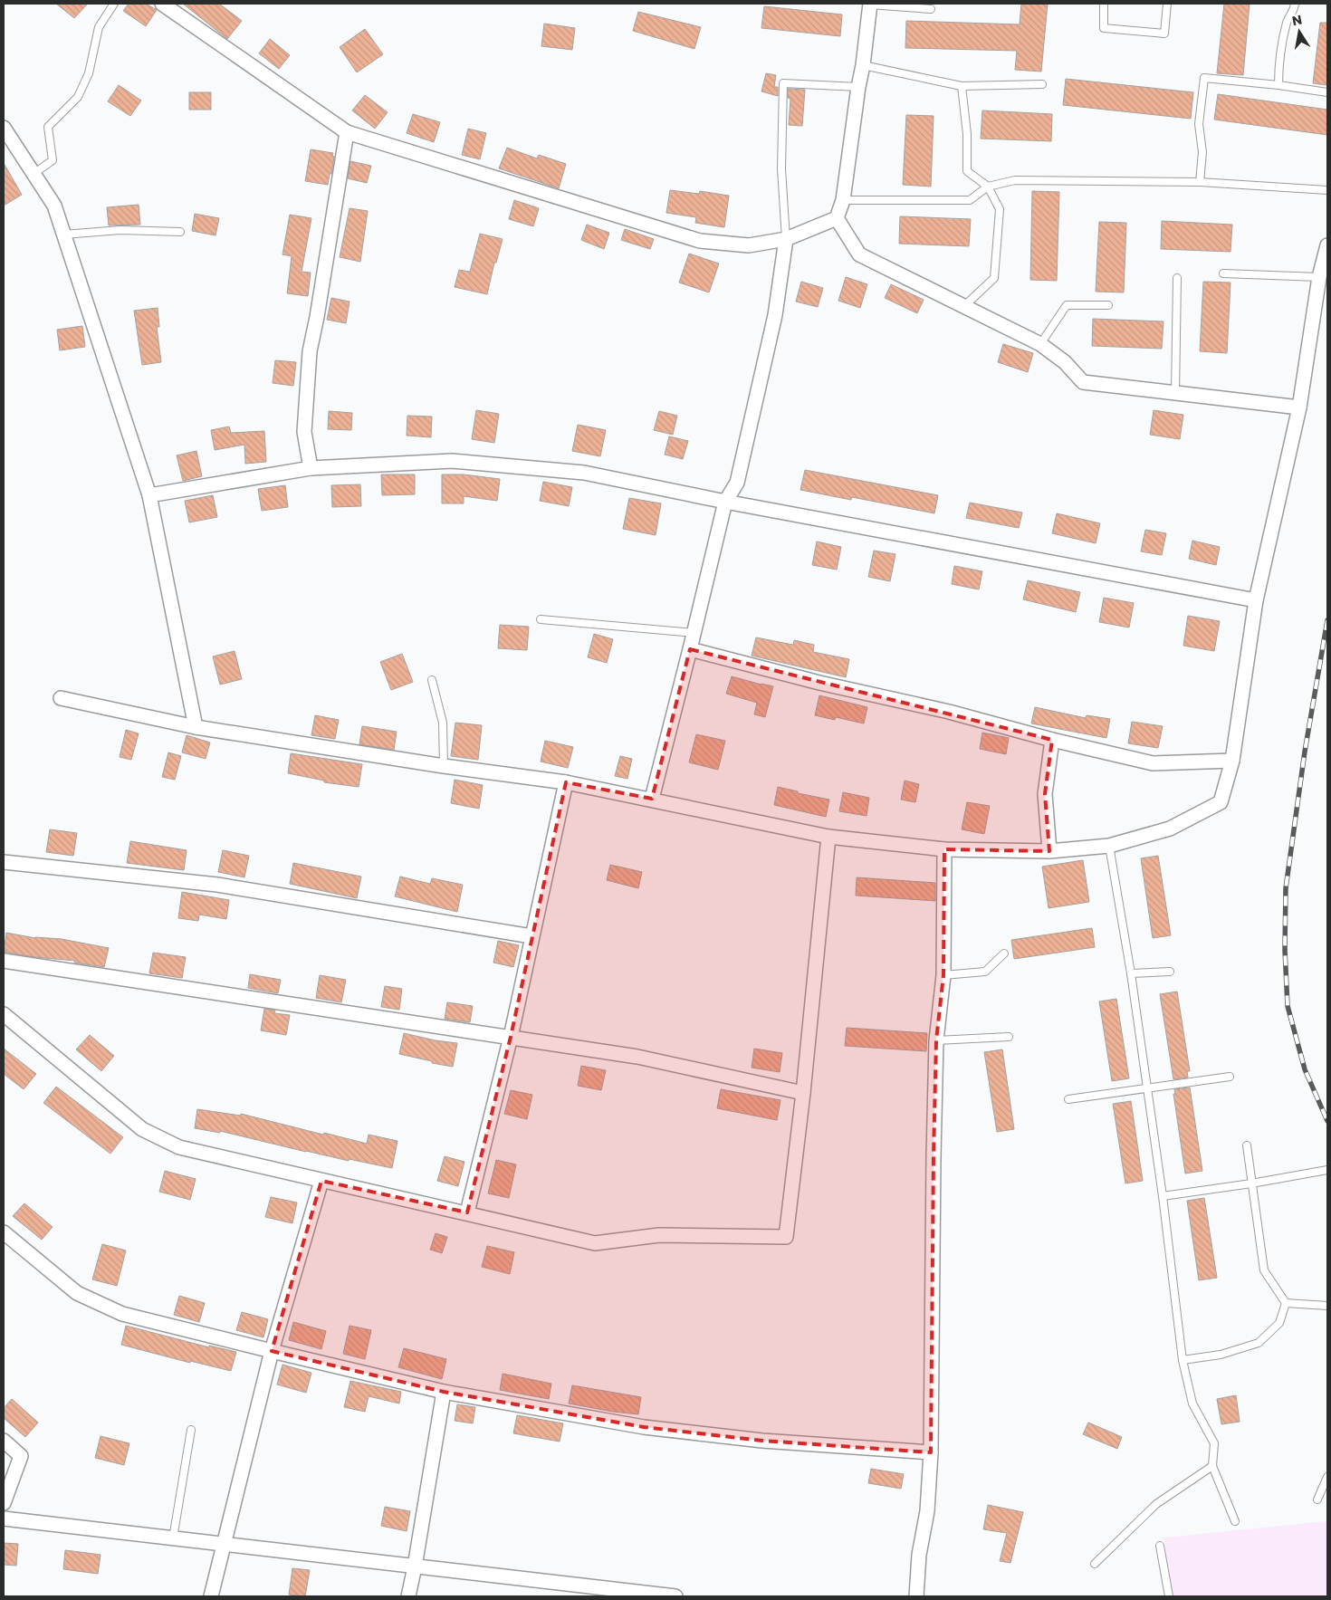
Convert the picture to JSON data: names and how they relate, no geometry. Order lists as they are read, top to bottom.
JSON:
{
  "north": "top"
}
